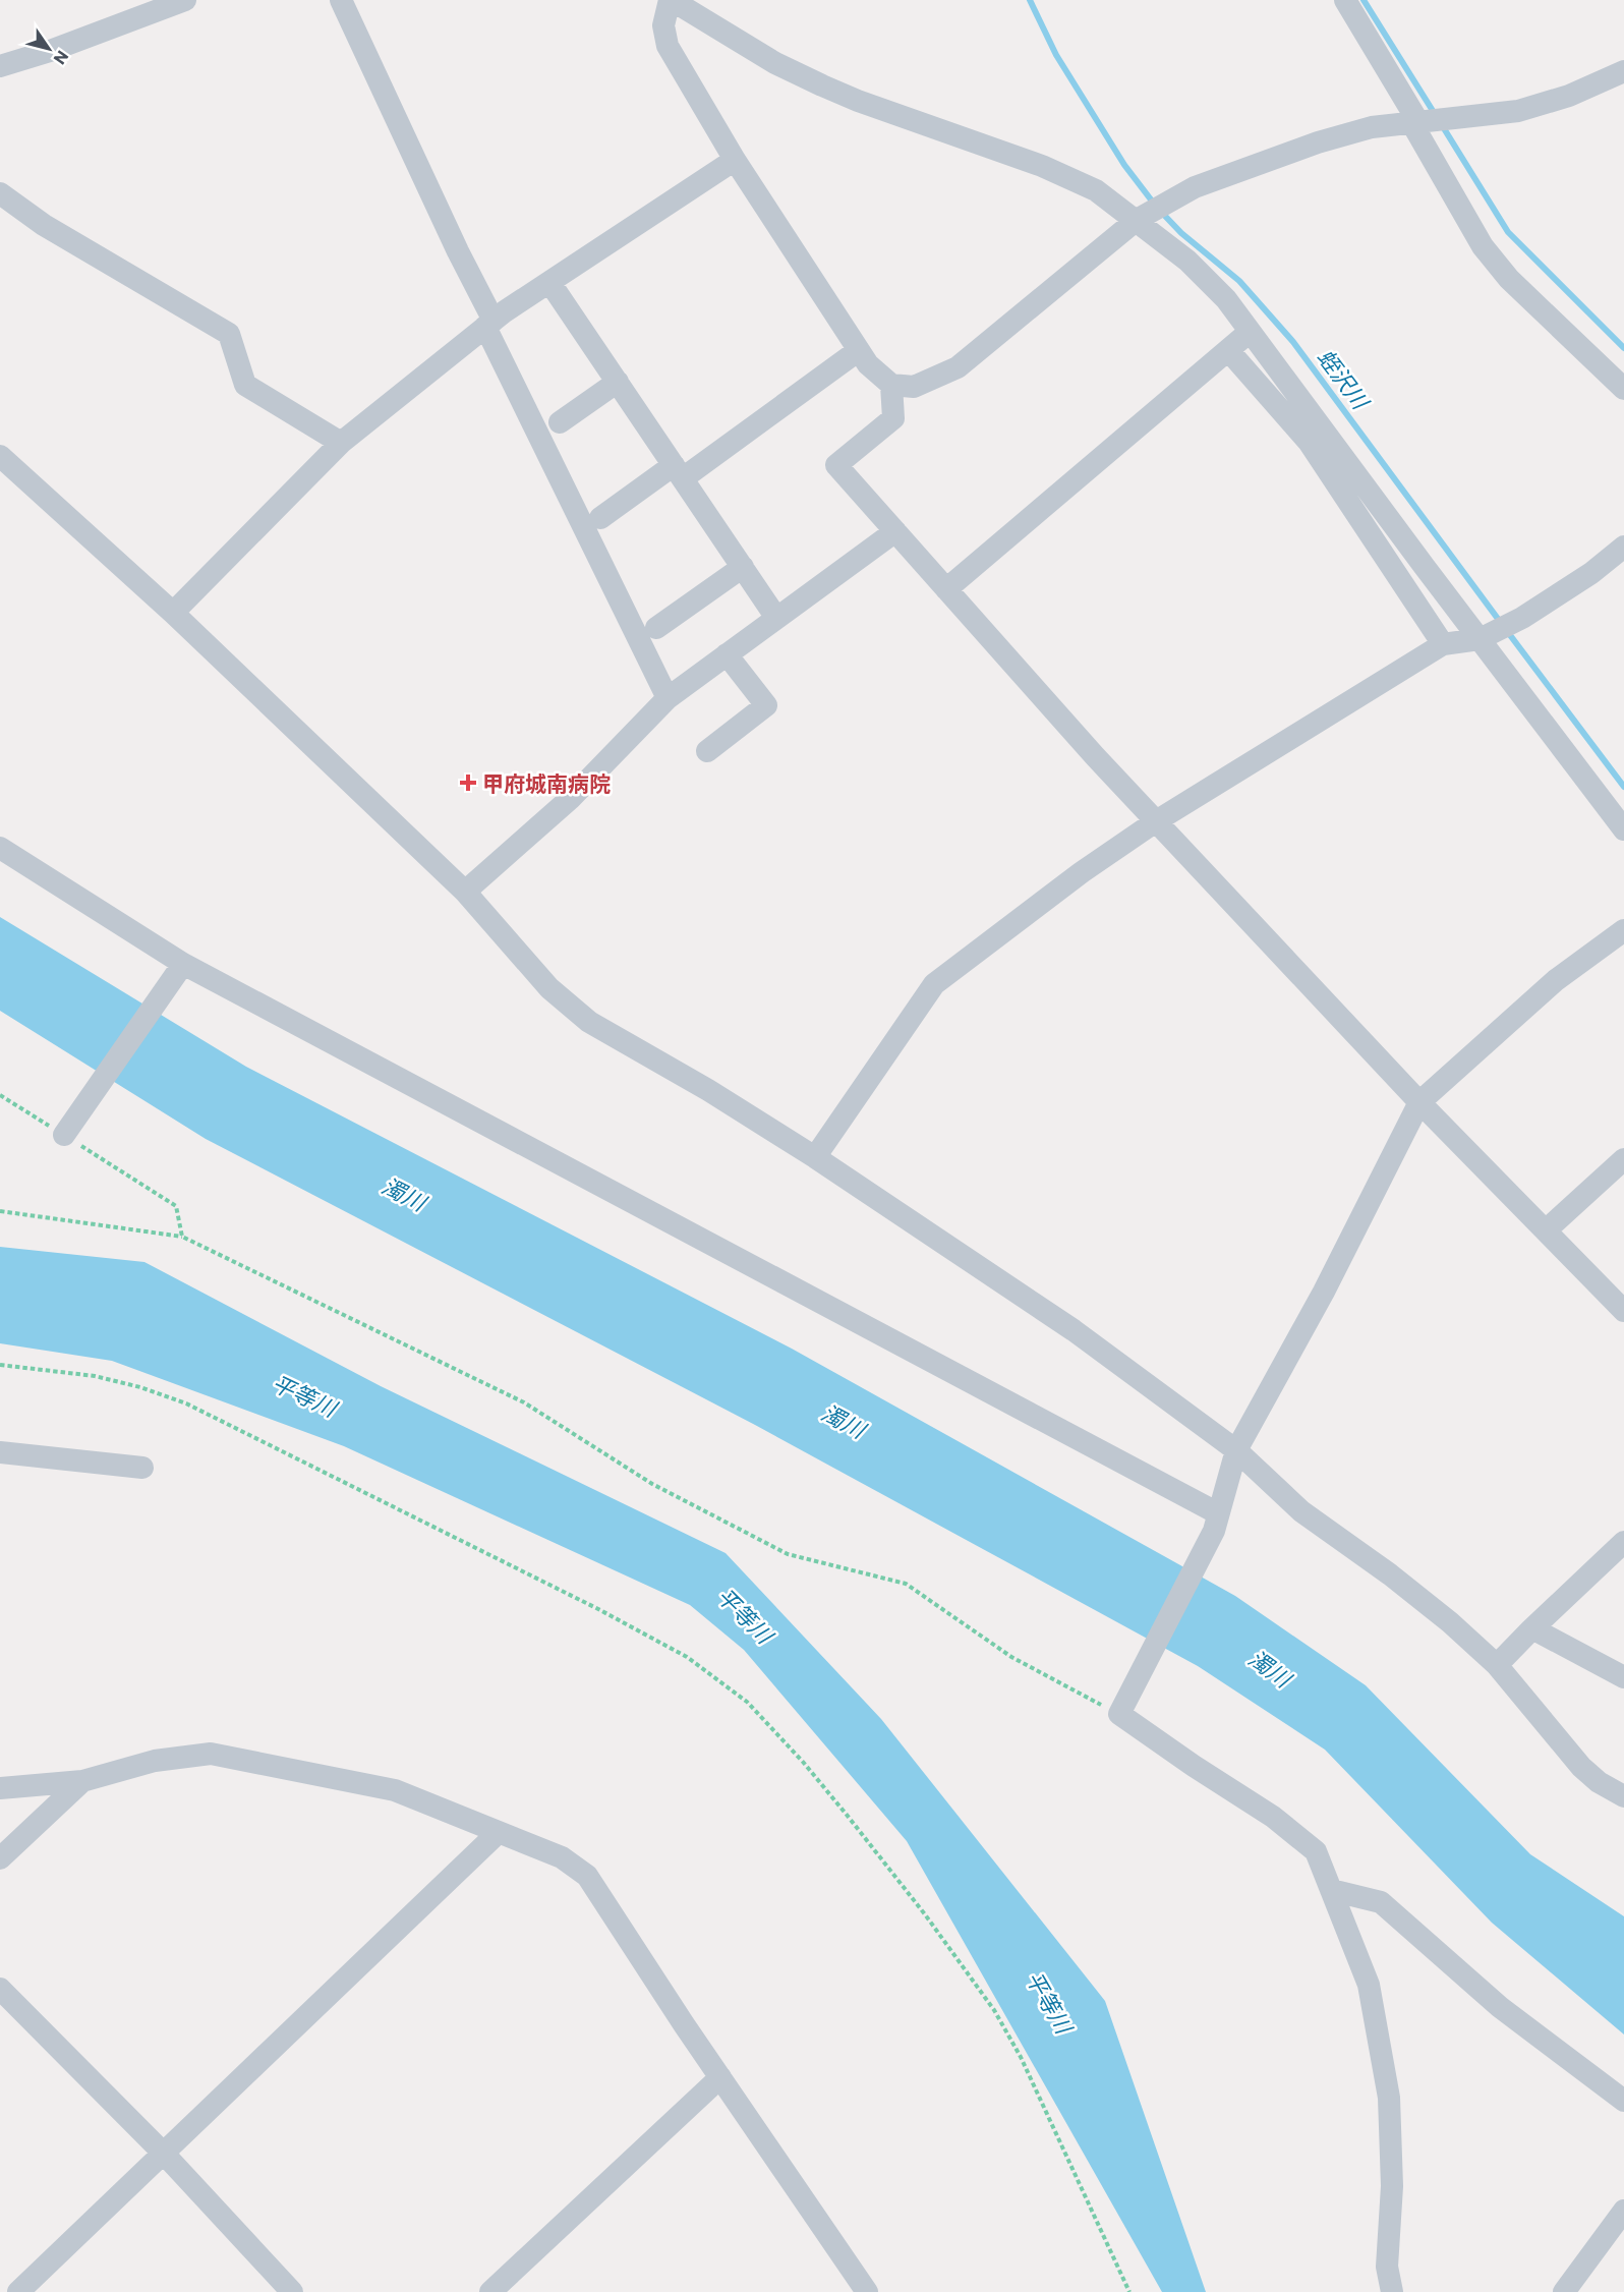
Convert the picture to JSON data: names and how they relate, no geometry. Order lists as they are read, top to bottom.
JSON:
{
  "water": ["蛭沢川", "濁川", "平等川"],
  "places": {
    "health": ["甲府城南病院"]
  },
  "north": "bottom right"
}
